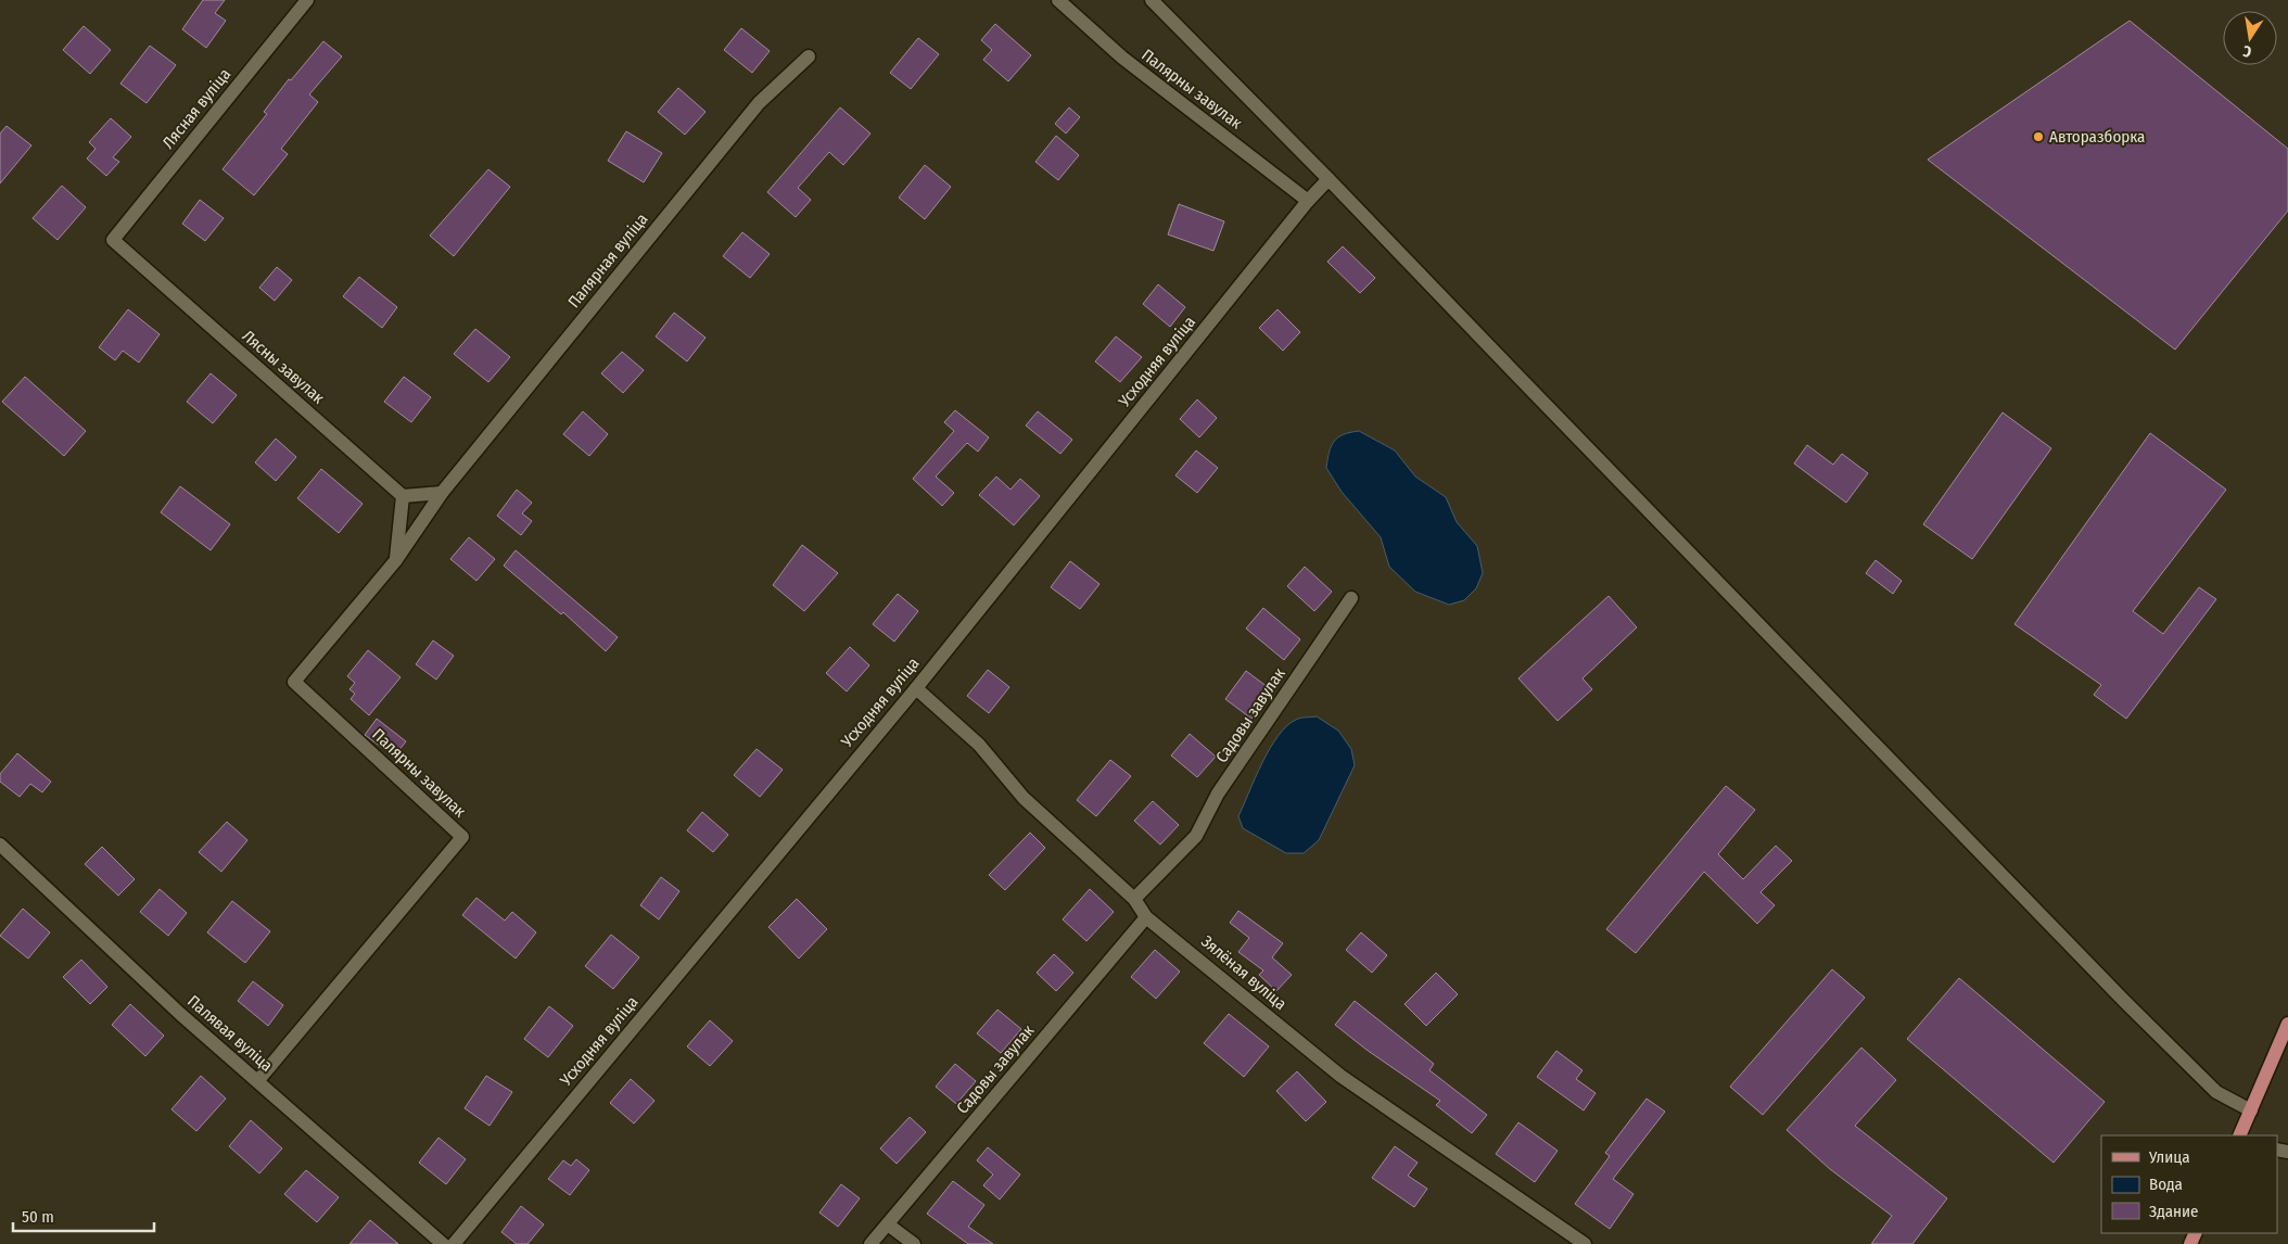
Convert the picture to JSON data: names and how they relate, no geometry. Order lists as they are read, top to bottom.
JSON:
{
  "streets": {
    "street": [
      "Палярны завулак",
      "Лясная вуліца",
      "Палярная вуліца",
      "Усходняя вуліца",
      "Лясны завулак",
      "Садовы завулак",
      "Зялёная вуліца",
      "Палявая вуліца"
    ]
  },
  "crossings": [
    ["Палярны завулак", "Палярная вуліца"],
    ["Палярны завулак", "Усходняя вуліца"],
    ["Палярны завулак", "Палявая вуліца"],
    ["Лясная вуліца", "Лясны завулак"],
    ["Усходняя вуліца", "Зялёная вуліца"],
    ["Садовы завулак", "Зялёная вуліца"]
  ],
  "places": ["Авторазборка"],
  "legend": ["Улица", "Вода", "Здание"],
  "scale_bar": "50 m",
  "north": "bottom"
}
